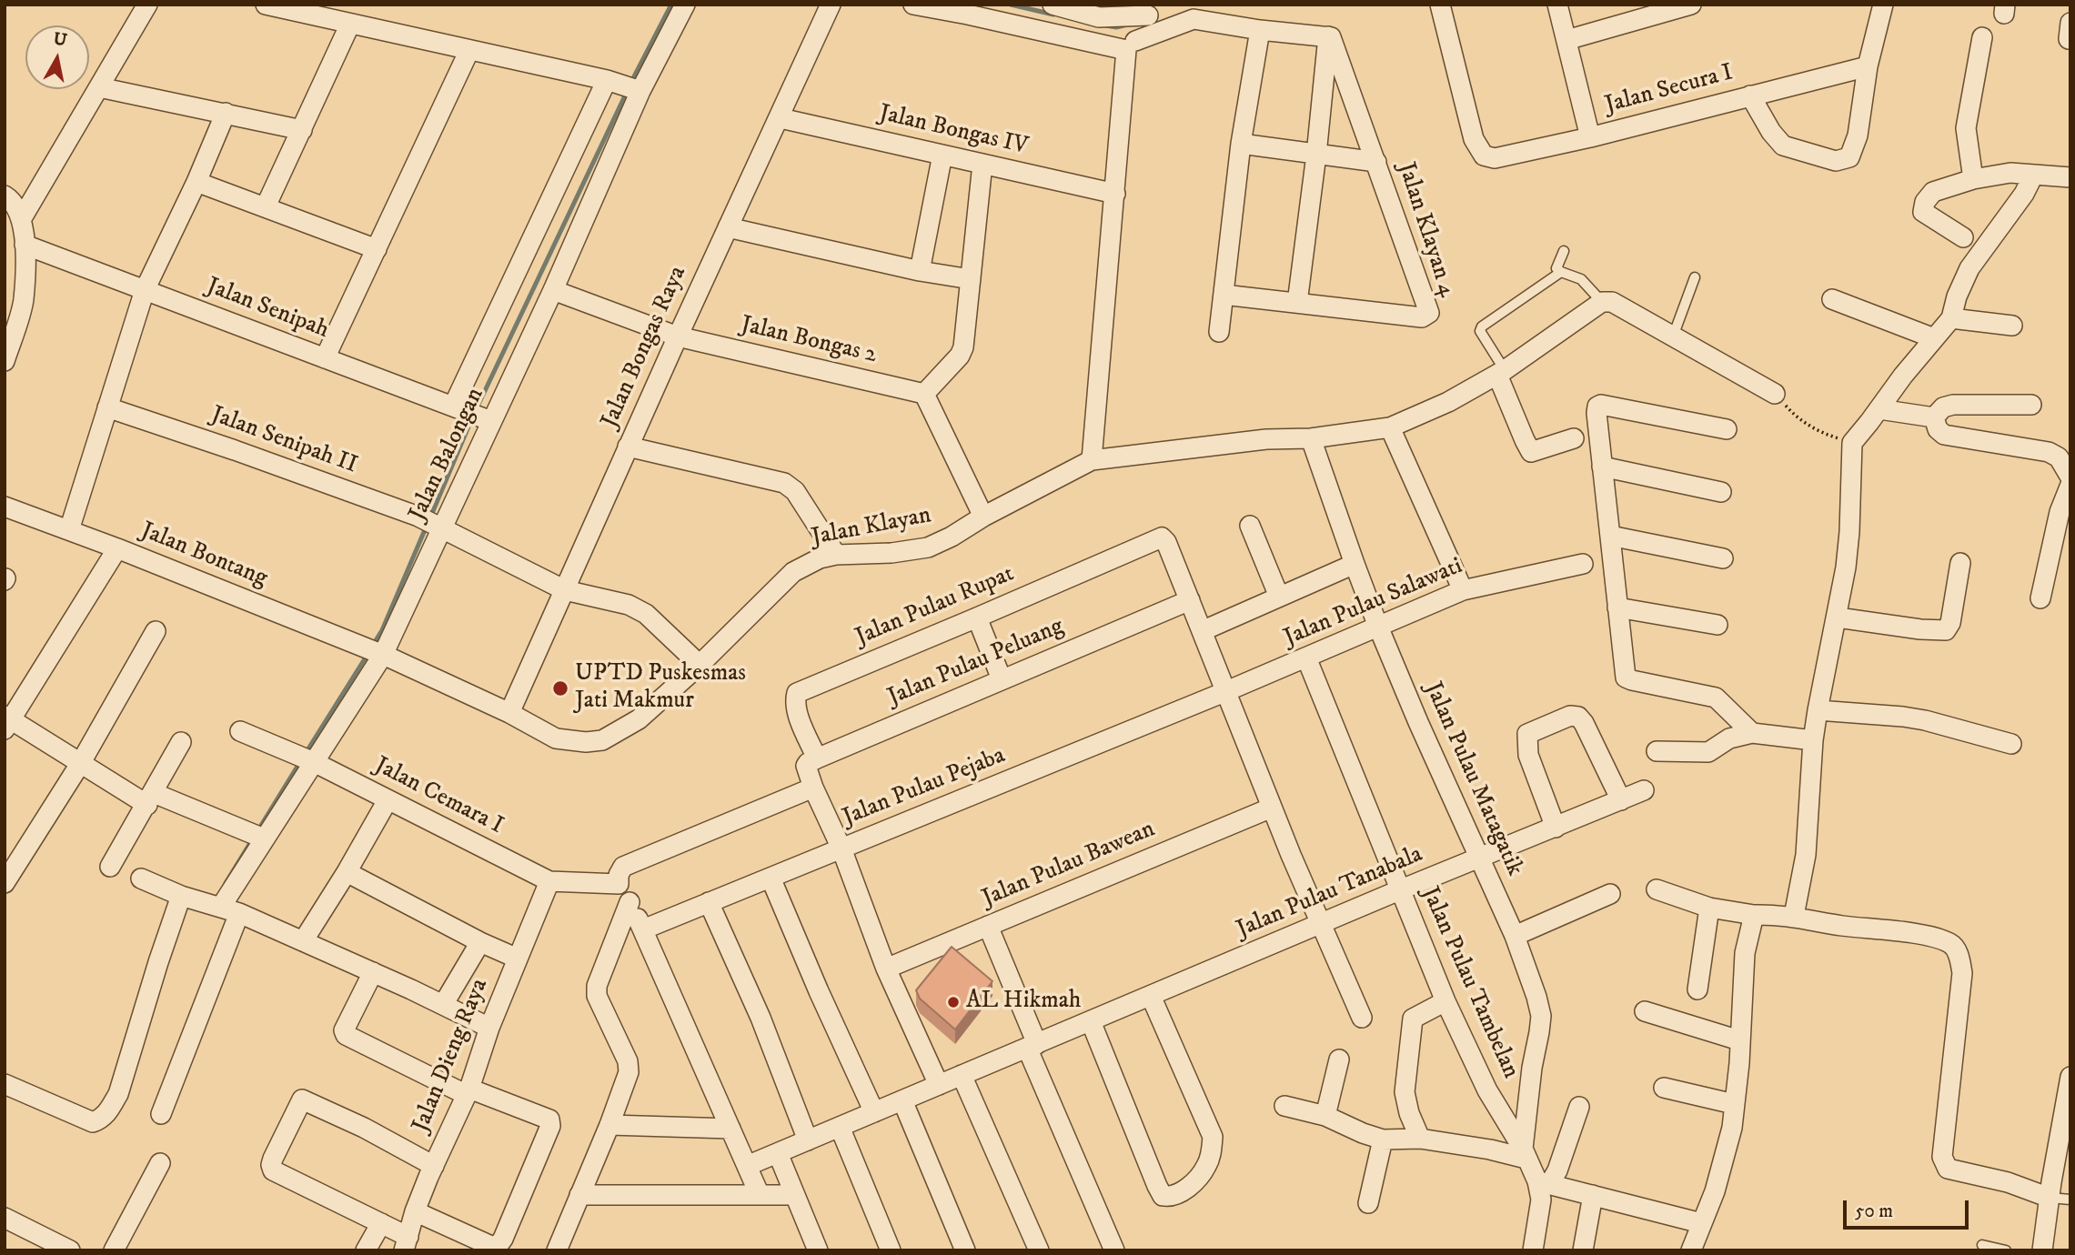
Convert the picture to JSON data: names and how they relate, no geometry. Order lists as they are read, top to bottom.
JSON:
{
  "streets": {
    "street": [
      "Jalan Secura I",
      "Jalan Bongas IV",
      "Jalan Klayan 4",
      "Jalan Senipah",
      "Jalan Bongas 2",
      "Jalan Bongas Raya",
      "Jalan Senipah II",
      "Jalan Balongan",
      "Jalan Klayan",
      "Jalan Bontang",
      "Jalan Pulau Salawati",
      "Jalan Pulau Rupat",
      "Jalan Pulau Peluang",
      "Jalan Pulau Matagatik",
      "Jalan Pulau Pejaba",
      "Jalan Cemara I",
      "Jalan Pulau Bawean",
      "Jalan Pulau Tanabala",
      "Jalan Pulau Tambelan",
      "Jalan Dieng Raya"
    ]
  },
  "crossings": [
    ["Jalan Bongas IV", "Jalan Bongas Raya"],
    ["Jalan Senipah", "Jalan Balongan"],
    ["Jalan Bongas 2", "Jalan Bongas Raya"],
    ["Jalan Bongas 2", "Jalan Balongan"],
    ["Jalan Bongas Raya", "Jalan Senipah II"],
    ["Jalan Bongas Raya", "Jalan Klayan"],
    ["Jalan Senipah II", "Jalan Balongan"],
    ["Jalan Senipah II", "Jalan Klayan"],
    ["Jalan Balongan", "Jalan Klayan"],
    ["Jalan Balongan", "Jalan Bontang"],
    ["Jalan Balongan", "Jalan Cemara I"],
    ["Jalan Klayan", "Jalan Bontang"],
    ["Jalan Klayan", "Jalan Pulau Matagatik"],
    ["Jalan Pulau Salawati", "Jalan Pulau Matagatik"],
    ["Jalan Pulau Salawati", "Jalan Pulau Pejaba"],
    ["Jalan Pulau Salawati", "Jalan Pulau Tambelan"],
    ["Jalan Pulau Rupat", "Jalan Pulau Peluang"],
    ["Jalan Pulau Matagatik", "Jalan Pulau Tanabala"],
    ["Jalan Pulau Matagatik", "Jalan Pulau Tambelan"],
    ["Jalan Cemara I", "Jalan Dieng Raya"],
    ["Jalan Pulau Tanabala", "Jalan Pulau Tambelan"]
  ],
  "places": ["UPTD Puskesmas Jati Makmur", "AL Hikmah"],
  "scale_bar": "50 m",
  "north": "top"
}
